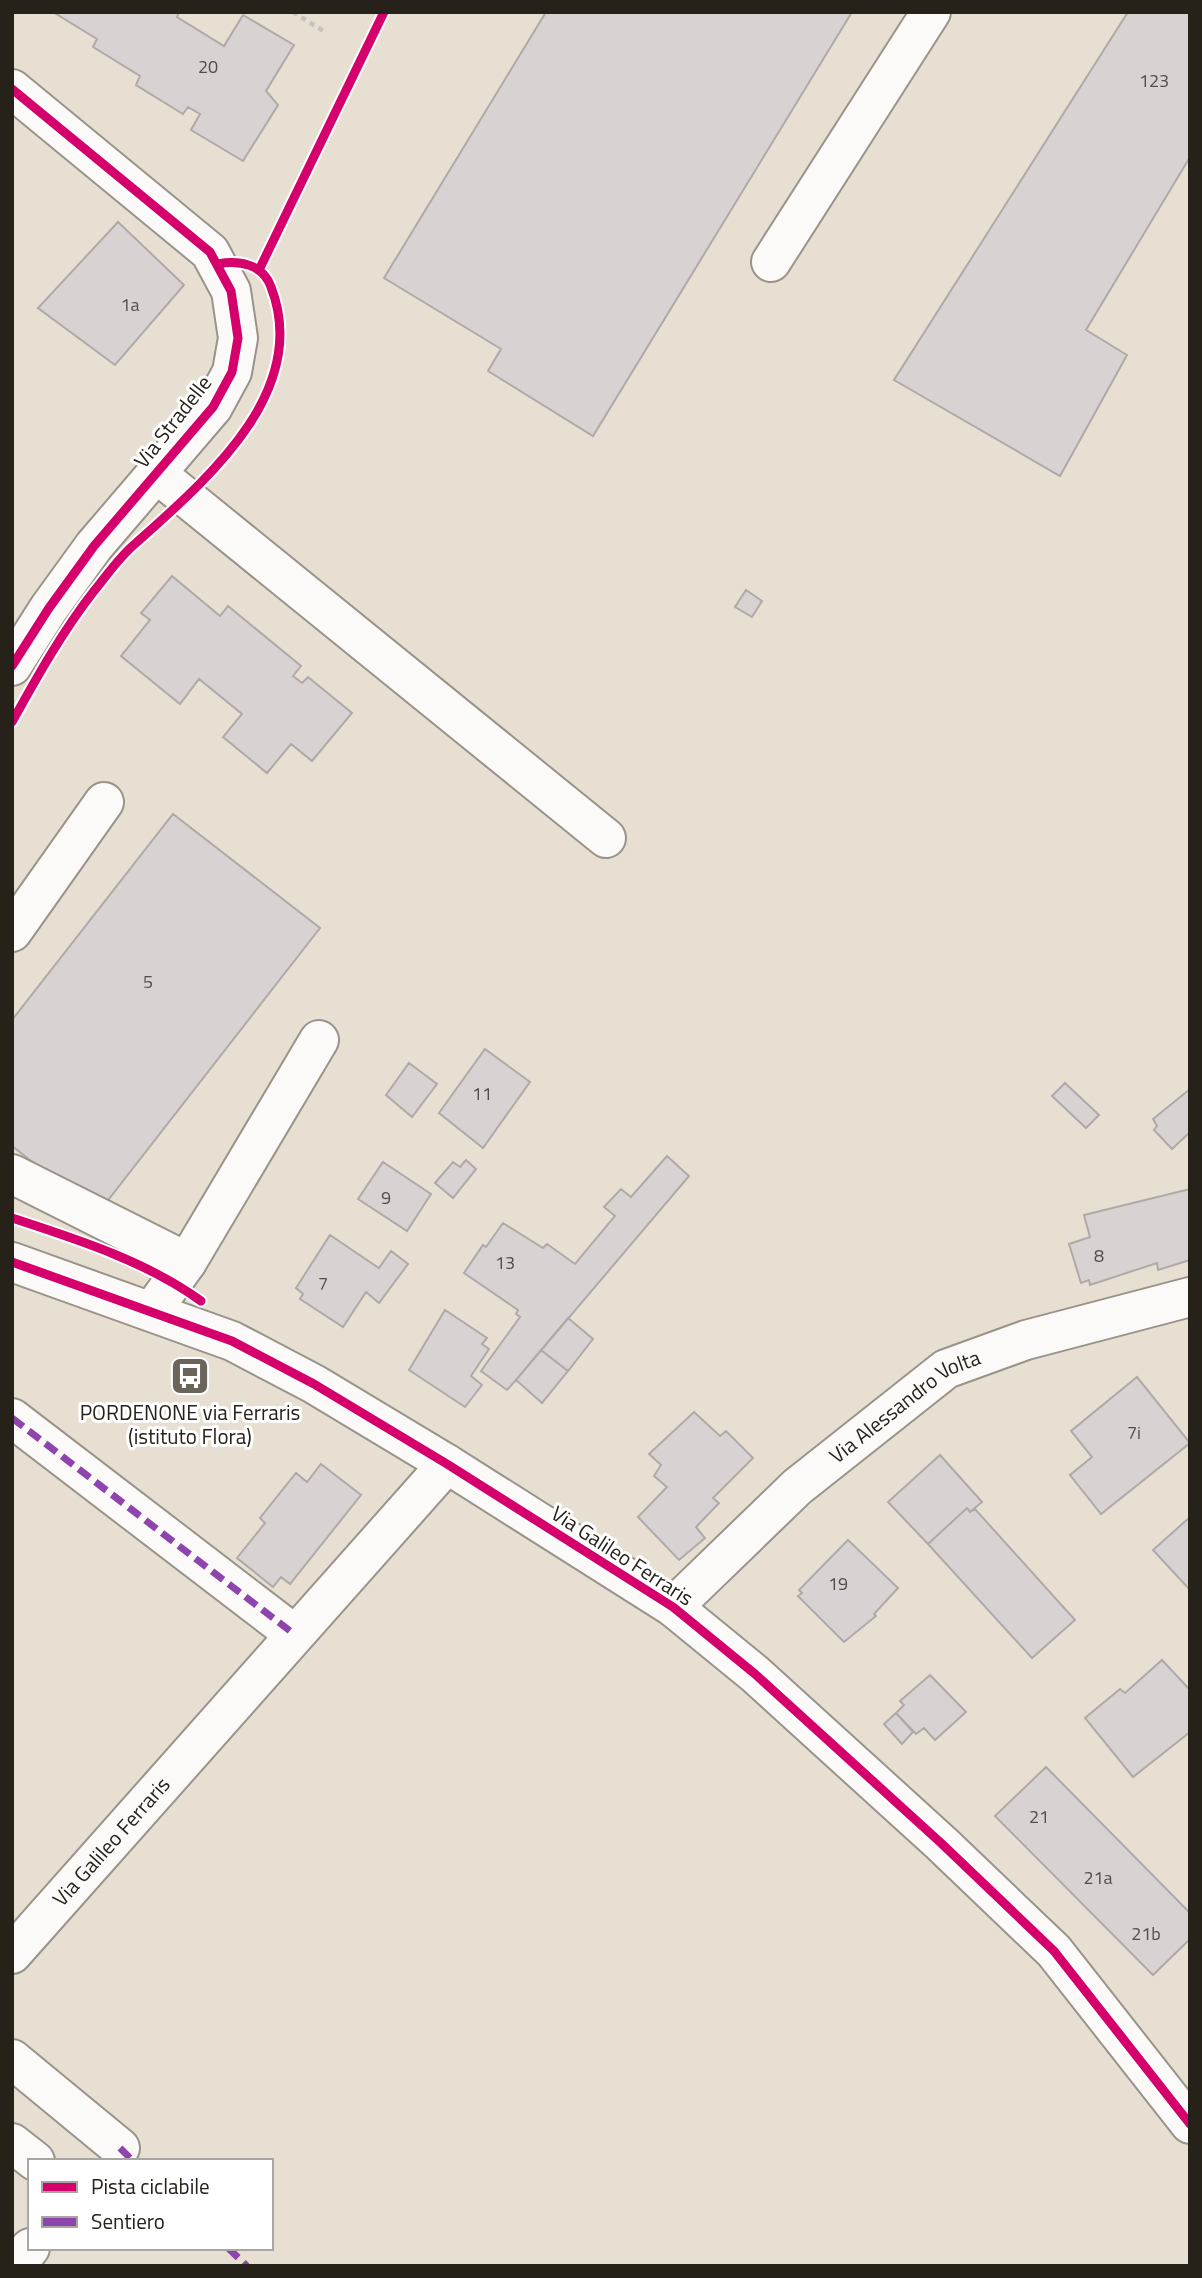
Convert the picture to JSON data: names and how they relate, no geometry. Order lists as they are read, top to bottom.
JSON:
{
  "streets": {
    "street": ["Via Stradelle", "Via Alessandro Volta", "Via Galileo Ferraris"]
  },
  "crossings": [
    ["Via Alessandro Volta", "Via Galileo Ferraris"]
  ],
  "places": {
    "bus stop": ["PORDENONE via Ferraris (istituto Flora)"]
  },
  "house_numbers": [
    "20",
    "123",
    "1a",
    "5",
    "11",
    "9",
    "8",
    "13",
    "7",
    "7i",
    "19",
    "21",
    "21a",
    "21b"
  ],
  "legend": ["Pista ciclabile", "Sentiero"]
}
